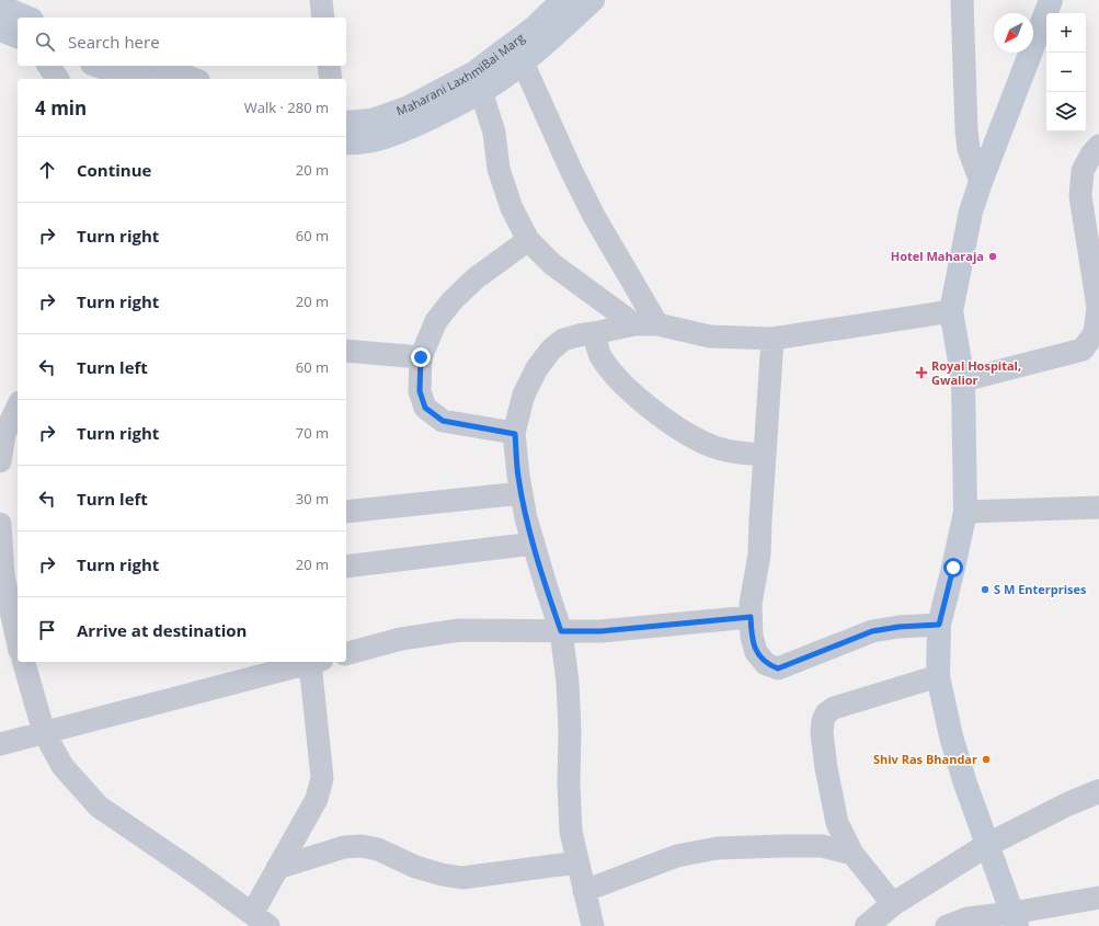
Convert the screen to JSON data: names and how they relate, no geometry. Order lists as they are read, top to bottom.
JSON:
{
  "streets": {
    "main road": ["Maharani LaxhmiBai Marg"]
  },
  "places": {
    "other": ["Hotel Maharaja", "S M Enterprises", "Shiv Ras Bhandar"],
    "health": ["Royal Hospital, Gwalior"]
  },
  "north": "bottom left",
  "page": {
    "map_buttons": ["+", "−"],
    "search": "Search here",
    "heading": ["4 min", "Walk · 280 m"],
    "list": [
      ["Continue", "20 m"],
      ["Turn right", "60 m"],
      ["Turn right", "20 m"],
      ["Turn left", "60 m"],
      ["Turn right", "70 m"],
      ["Turn left", "30 m"],
      ["Turn right", "20 m"],
      "Arrive at destination"
    ]
  }
}
